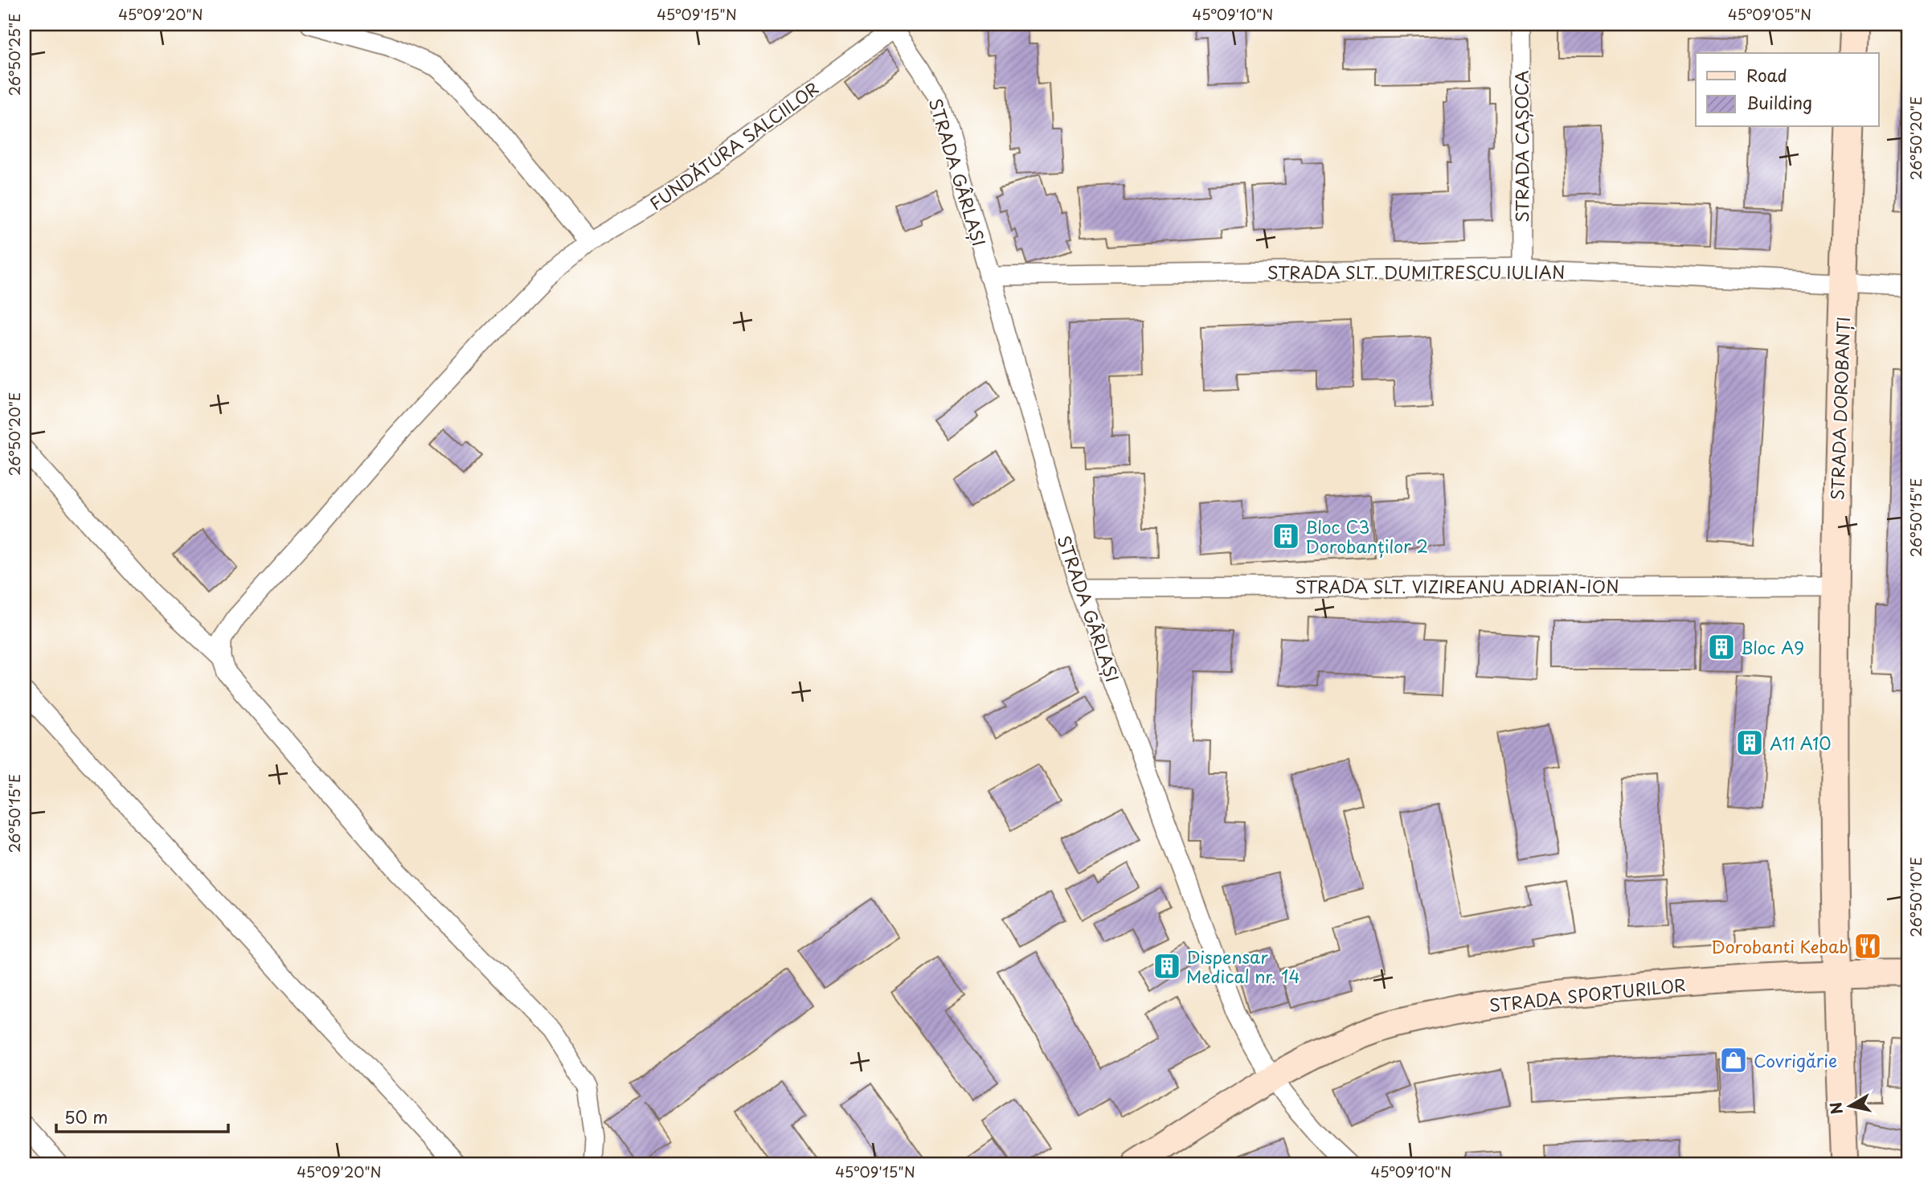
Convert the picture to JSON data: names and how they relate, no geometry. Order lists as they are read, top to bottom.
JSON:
{
  "streets": {
    "main road": ["STRADA DOROBANȚI", "STRADA SPORTURILOR"],
    "street": [
      "FUNDĂTURA SALCIILOR",
      "STRADA CAȘOCA",
      "STRADA GÂRLAȘI",
      "STRADA SLT. DUMITRESCU IULIAN",
      "STRADA SLT. VIZIREANU ADRIAN-ION"
    ]
  },
  "crossings": [
    ["FUNDĂTURA SALCIILOR", "STRADA GÂRLAȘI"],
    ["STRADA CAȘOCA", "STRADA SLT. DUMITRESCU IULIAN"],
    ["STRADA GÂRLAȘI", "STRADA SLT. DUMITRESCU IULIAN"],
    ["STRADA GÂRLAȘI", "STRADA SLT. VIZIREANU ADRIAN-ION"],
    ["STRADA GÂRLAȘI", "STRADA SPORTURILOR"],
    ["STRADA SLT. DUMITRESCU IULIAN", "STRADA DOROBANȚI"],
    ["STRADA DOROBANȚI", "STRADA SLT. VIZIREANU ADRIAN-ION"],
    ["STRADA DOROBANȚI", "STRADA SPORTURILOR"]
  ],
  "places": {
    "building": [
      "Bloc C3 Dorobanților 2",
      "Bloc A9",
      "A11 A10",
      "Dispensar Medical nr. 14"
    ],
    "restaurant": ["Dorobanti Kebab"],
    "shop": ["Covrigărie"]
  },
  "legend": ["Road", "Building"],
  "scale_bar": "50 m",
  "north": "left",
  "coordinates": [
    "45°09'20\"N",
    "45°09'15\"N",
    "45°09'10\"N",
    "45°09'05\"N",
    "26°50'25\"E",
    "26°50'20\"E",
    "26°50'15\"E",
    "26°50'10\"E"
  ]
}
